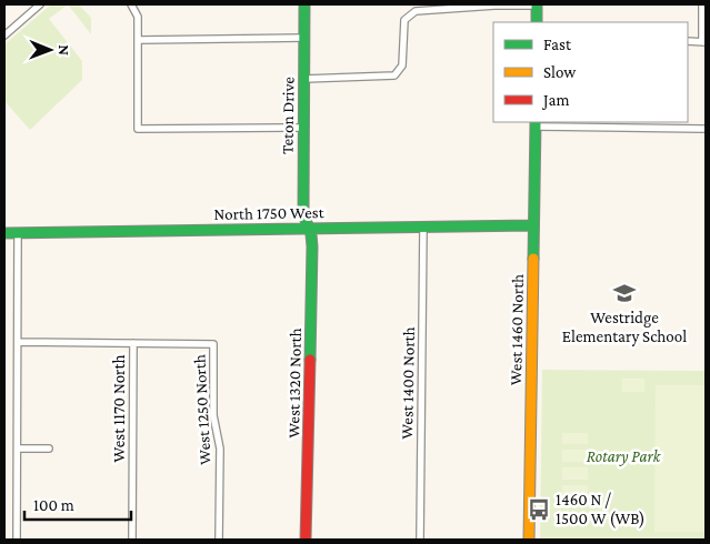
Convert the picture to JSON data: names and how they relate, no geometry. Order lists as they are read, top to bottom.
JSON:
{
  "streets": {
    "street": [
      "Teton Drive",
      "North 1750 West",
      "West 1460 North",
      "West 1320 North",
      "West 1400 North",
      "West 1170 North",
      "West 1250 North"
    ]
  },
  "crossings": [
    ["Teton Drive", "North 1750 West"],
    ["Teton Drive", "West 1320 North"],
    ["North 1750 West", "West 1460 North"],
    ["North 1750 West", "West 1320 North"],
    ["North 1750 West", "West 1400 North"],
    ["West 1170 North", "West 1250 North"]
  ],
  "parks": ["Rotary Park"],
  "places": {
    "school or university": ["Westridge Elementary School"],
    "bus stop": ["1460 N / 1500 W (WB)"]
  },
  "legend": ["Fast", "Slow", "Jam"],
  "scale_bar": "100 m",
  "north": "right"
}
